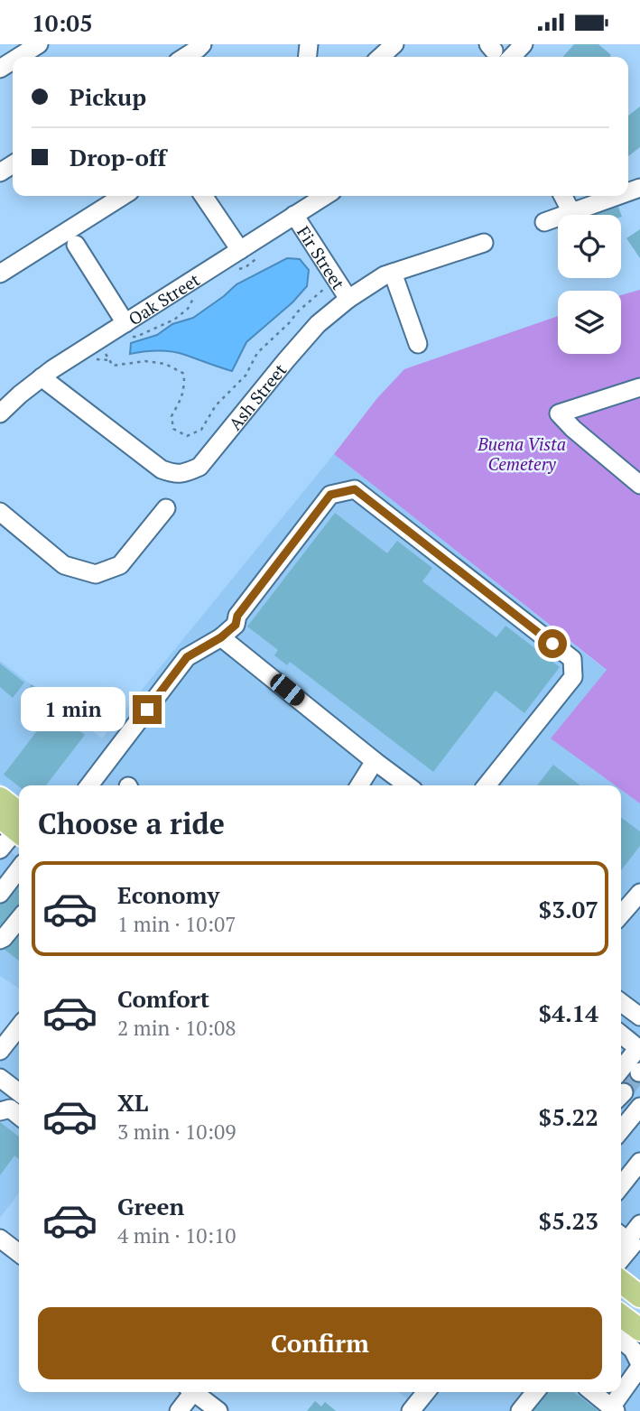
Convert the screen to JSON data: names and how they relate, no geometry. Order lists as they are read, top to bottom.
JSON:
{
  "streets": {
    "street": ["Fir Street", "Oak Street", "Ash Street"]
  },
  "crossings": [
    ["Fir Street", "Oak Street"],
    ["Fir Street", "Ash Street"],
    ["Oak Street", "Ash Street"]
  ],
  "parks": ["Buena Vista Cemetery"],
  "page": {
    "status": "10:05",
    "banner": ["Pickup", "Drop-off"],
    "bubble": "1 min",
    "heading": "Choose a ride",
    "list": [
      {
        "name": "Economy",
        "note": "1 min · 10:07",
        "value": "$3.07"
      },
      {
        "name": "Comfort",
        "note": "2 min · 10:08",
        "value": "$4.14"
      },
      {
        "name": "XL",
        "note": "3 min · 10:09",
        "value": "$5.22"
      },
      {
        "name": "Green",
        "note": "4 min · 10:10",
        "value": "$5.23"
      }
    ],
    "buttons": "Confirm"
  }
}
